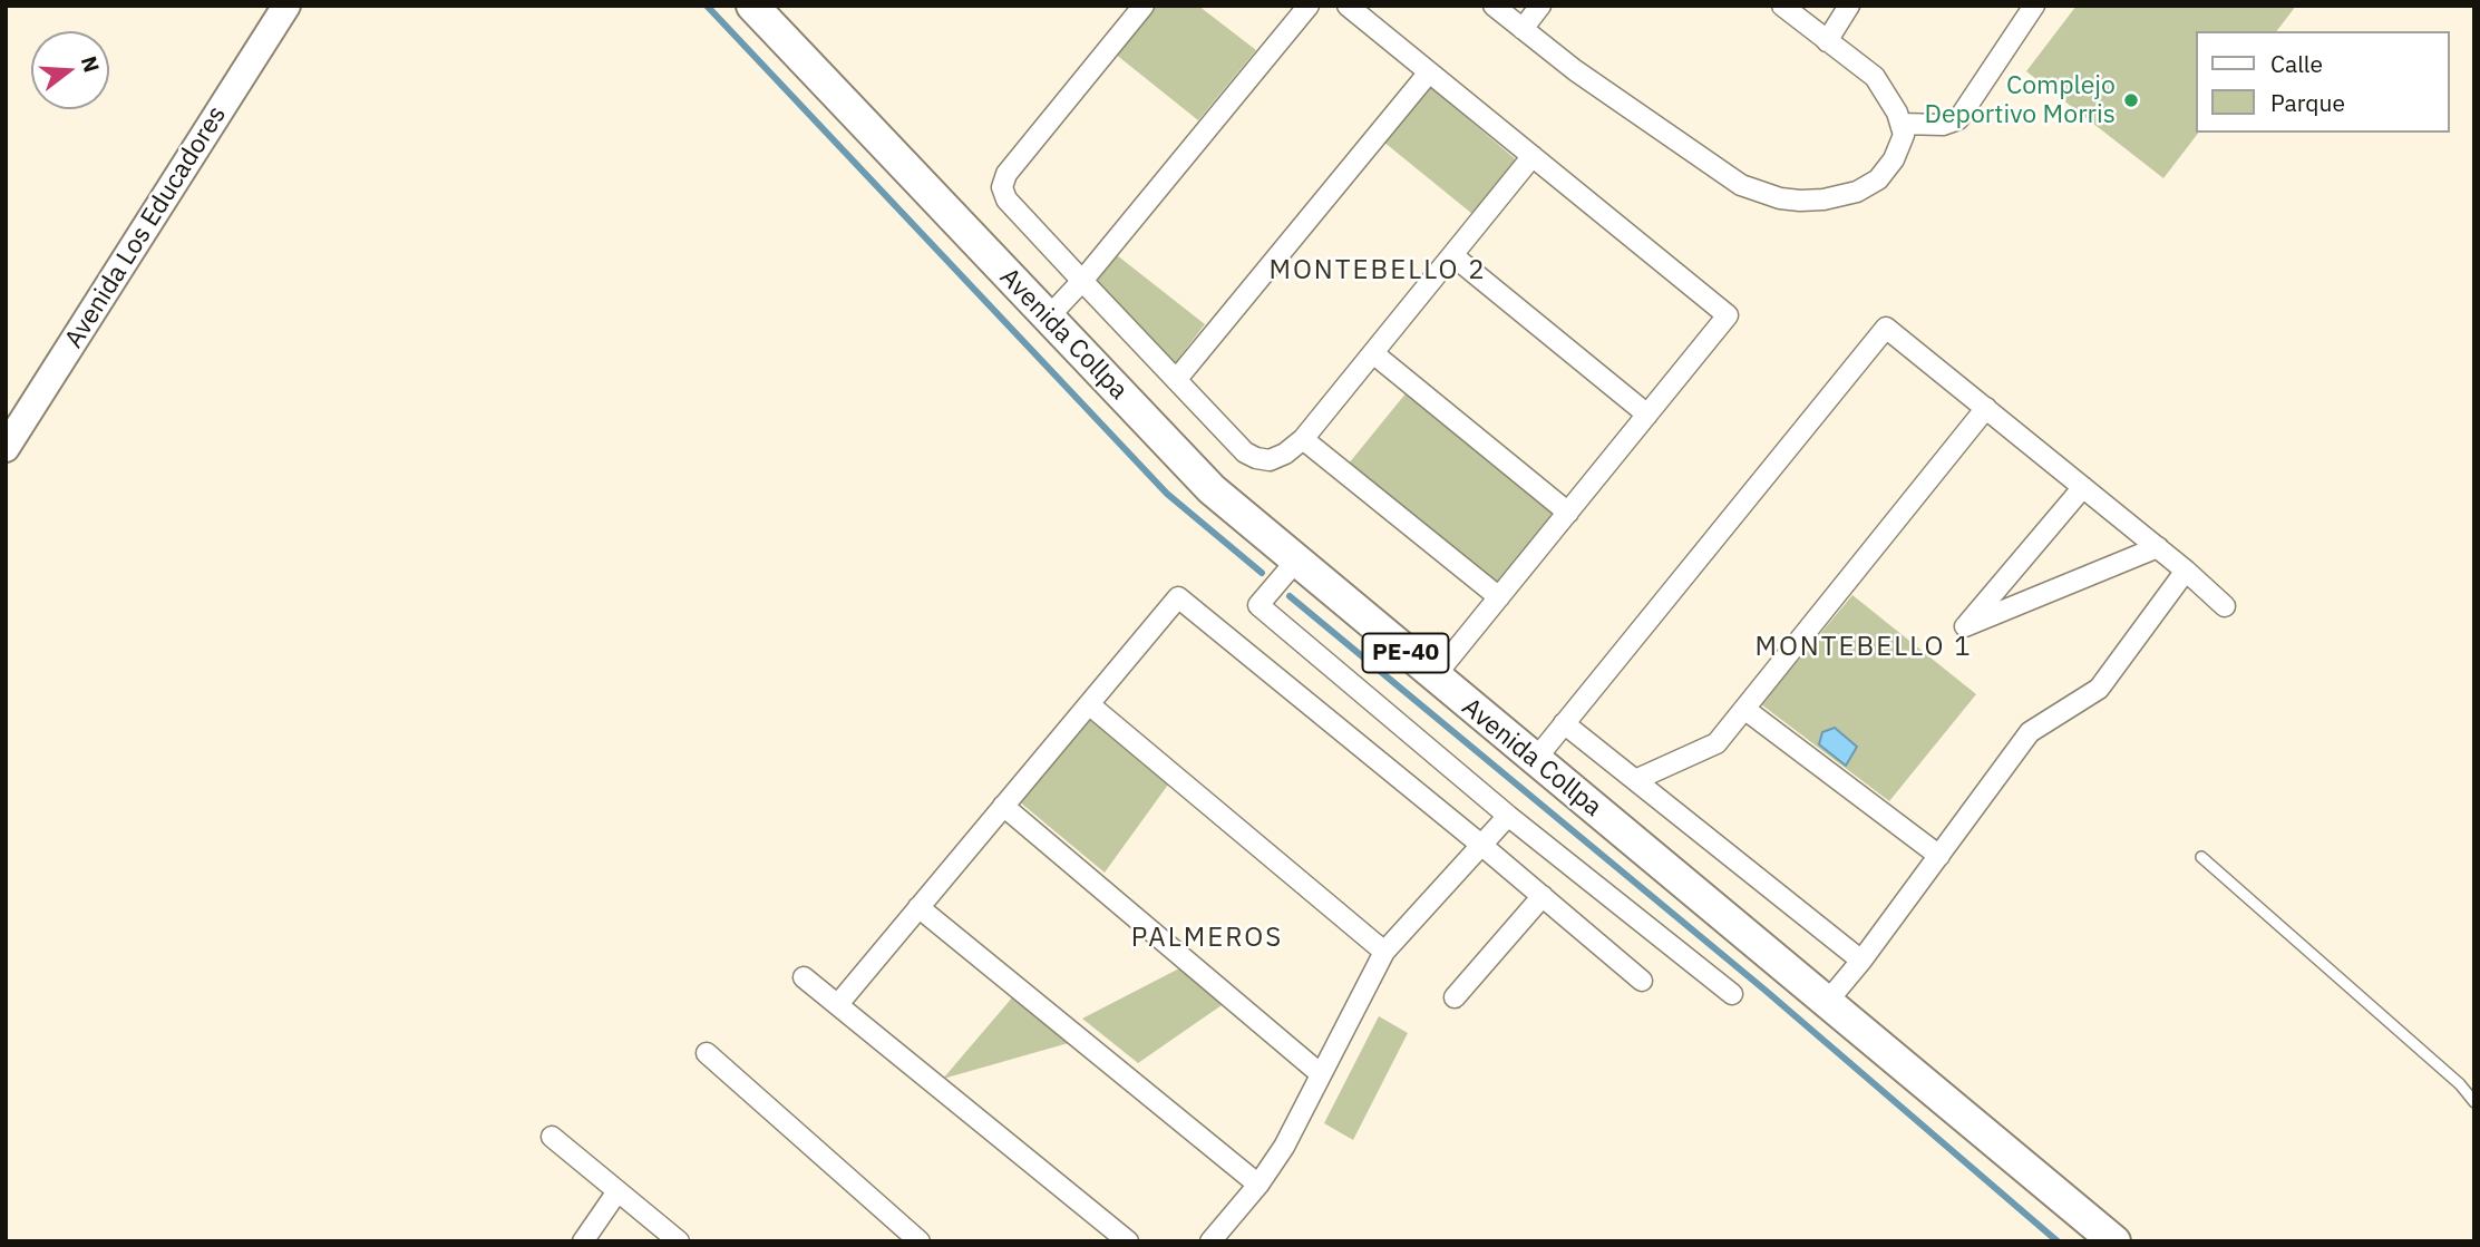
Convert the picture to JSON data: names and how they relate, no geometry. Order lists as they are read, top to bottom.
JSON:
{
  "streets": {
    "main road": ["Avenida Collpa", "PE-40"],
    "street": ["Avenida Los Educadores"]
  },
  "districts": ["MONTEBELLO 2", "MONTEBELLO 1", "PALMEROS"],
  "places": ["Complejo Deportivo Morris"],
  "legend": ["Calle", "Parque"],
  "north": "right"
}
